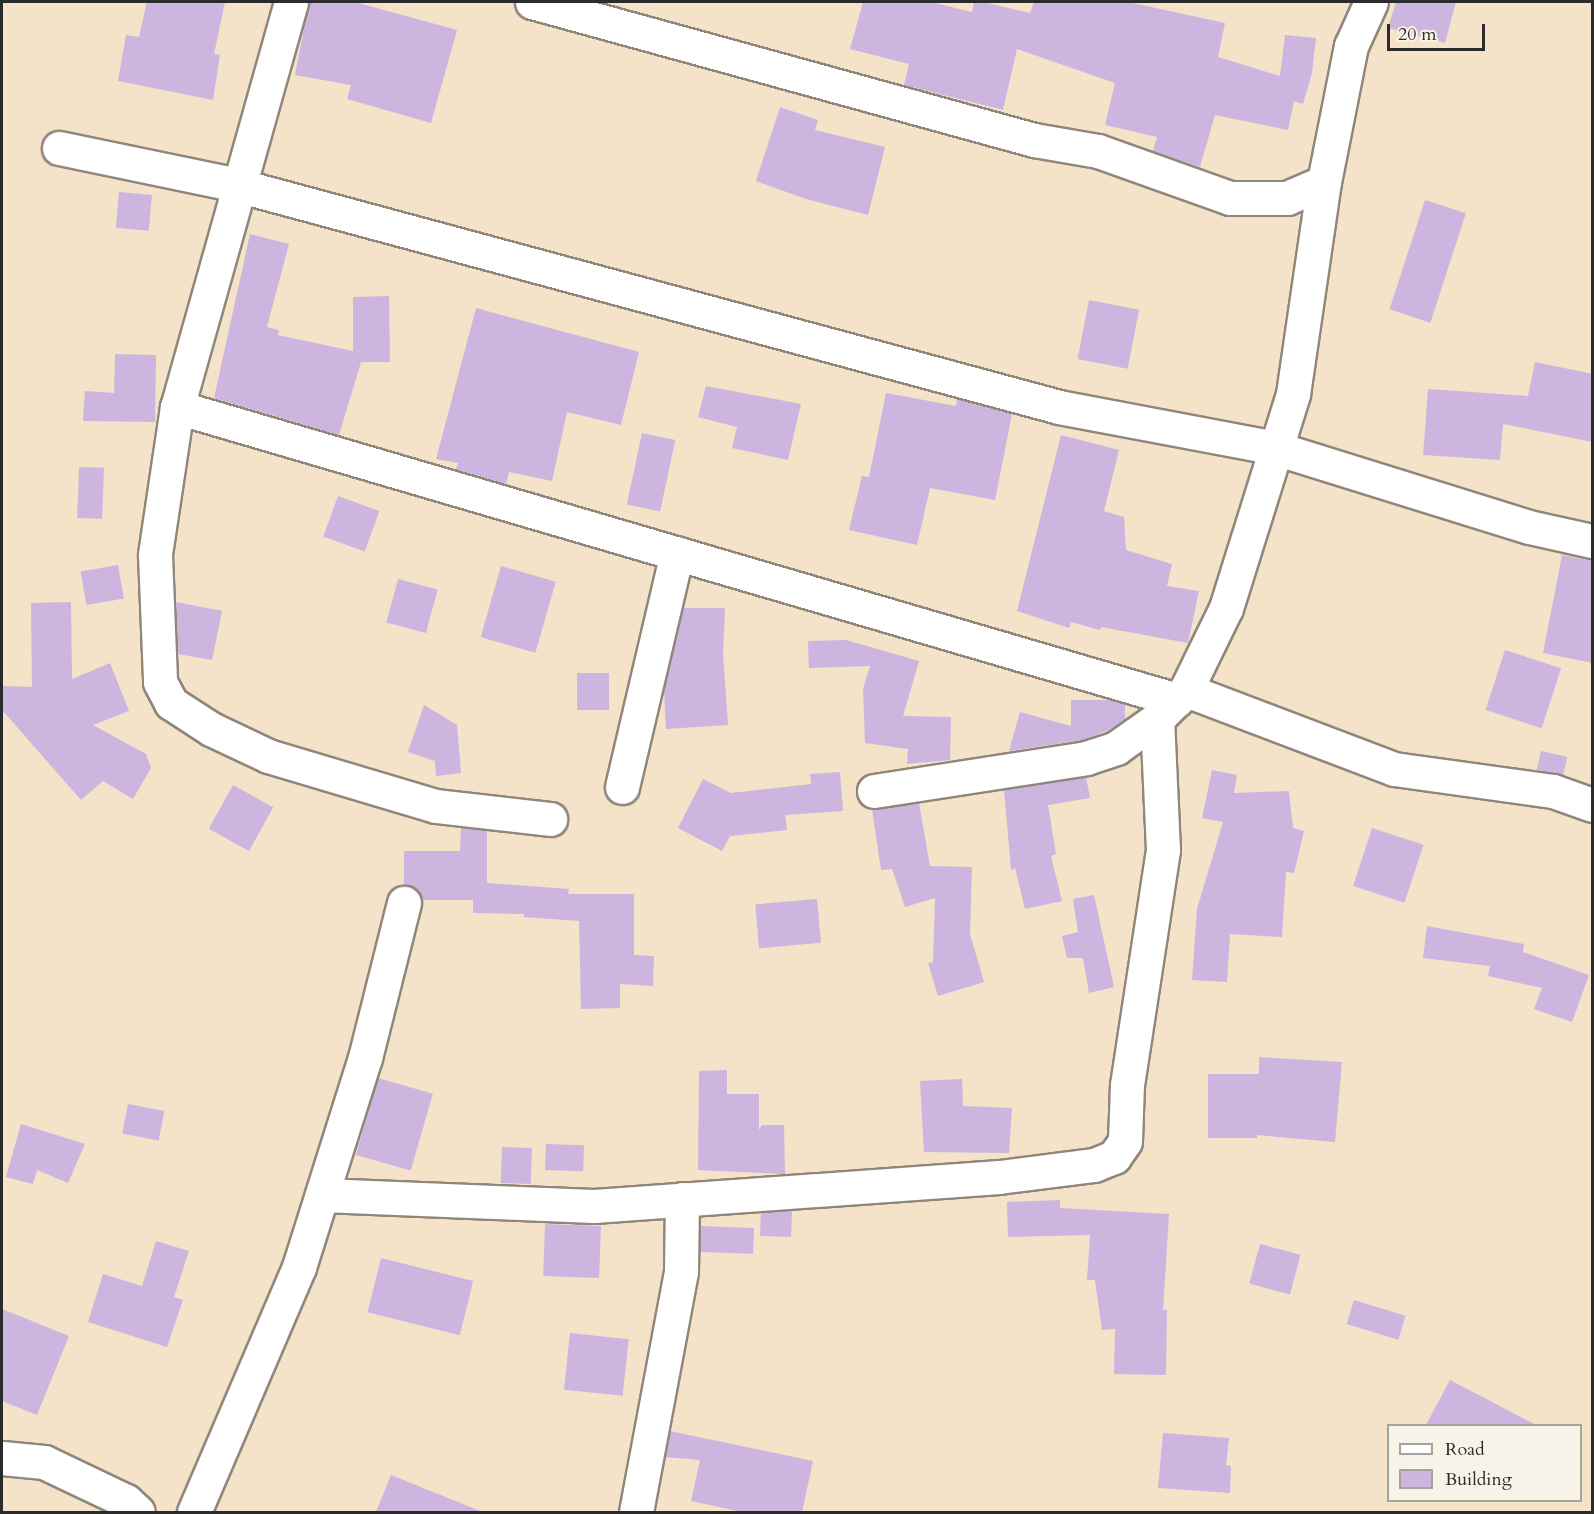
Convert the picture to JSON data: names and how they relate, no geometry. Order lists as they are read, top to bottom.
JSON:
{
  "legend": ["Road", "Building"],
  "scale_bar": "20 m"
}
